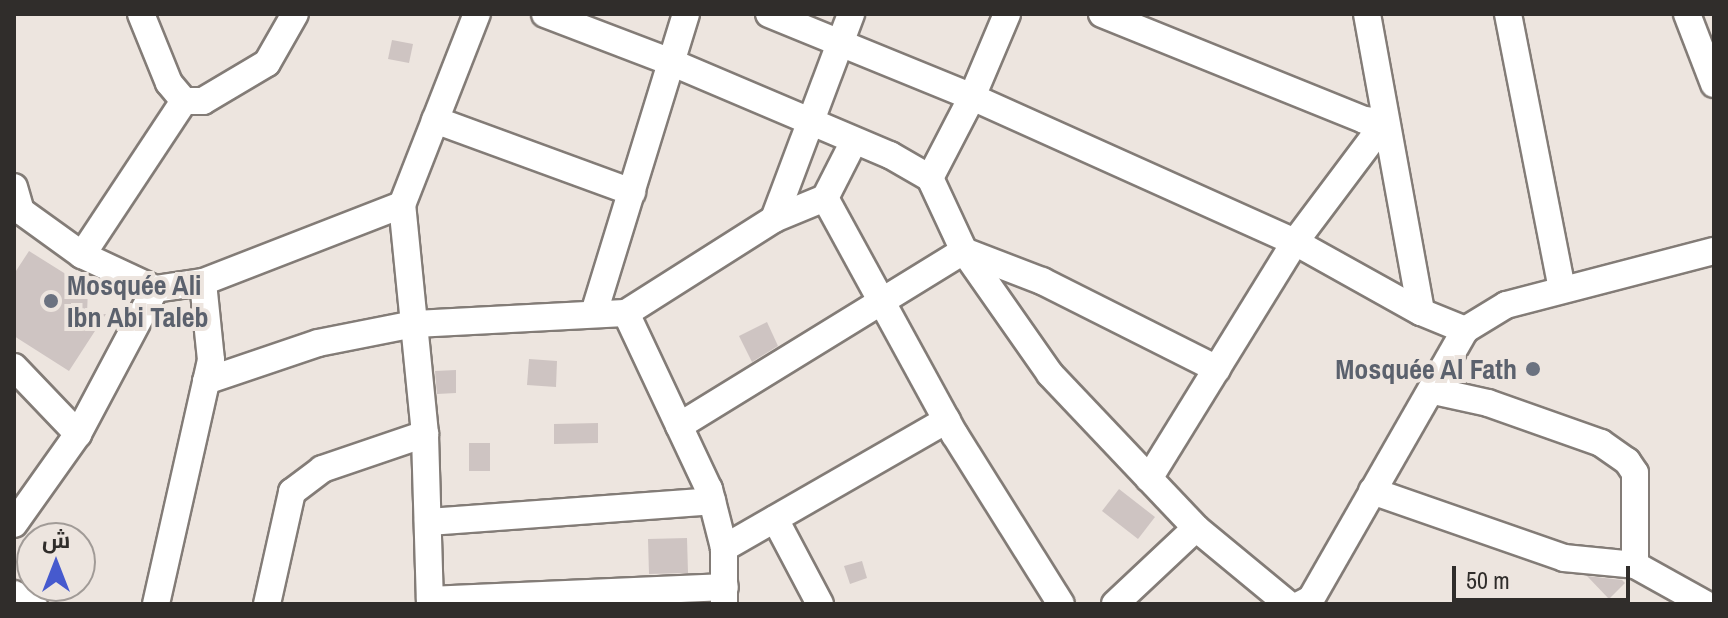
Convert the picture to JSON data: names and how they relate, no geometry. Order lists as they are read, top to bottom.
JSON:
{
  "places": ["Mosquée Ali Ibn Abi Taleb", "Mosquée Al Fath"],
  "scale_bar": "50 m",
  "north": "top"
}
